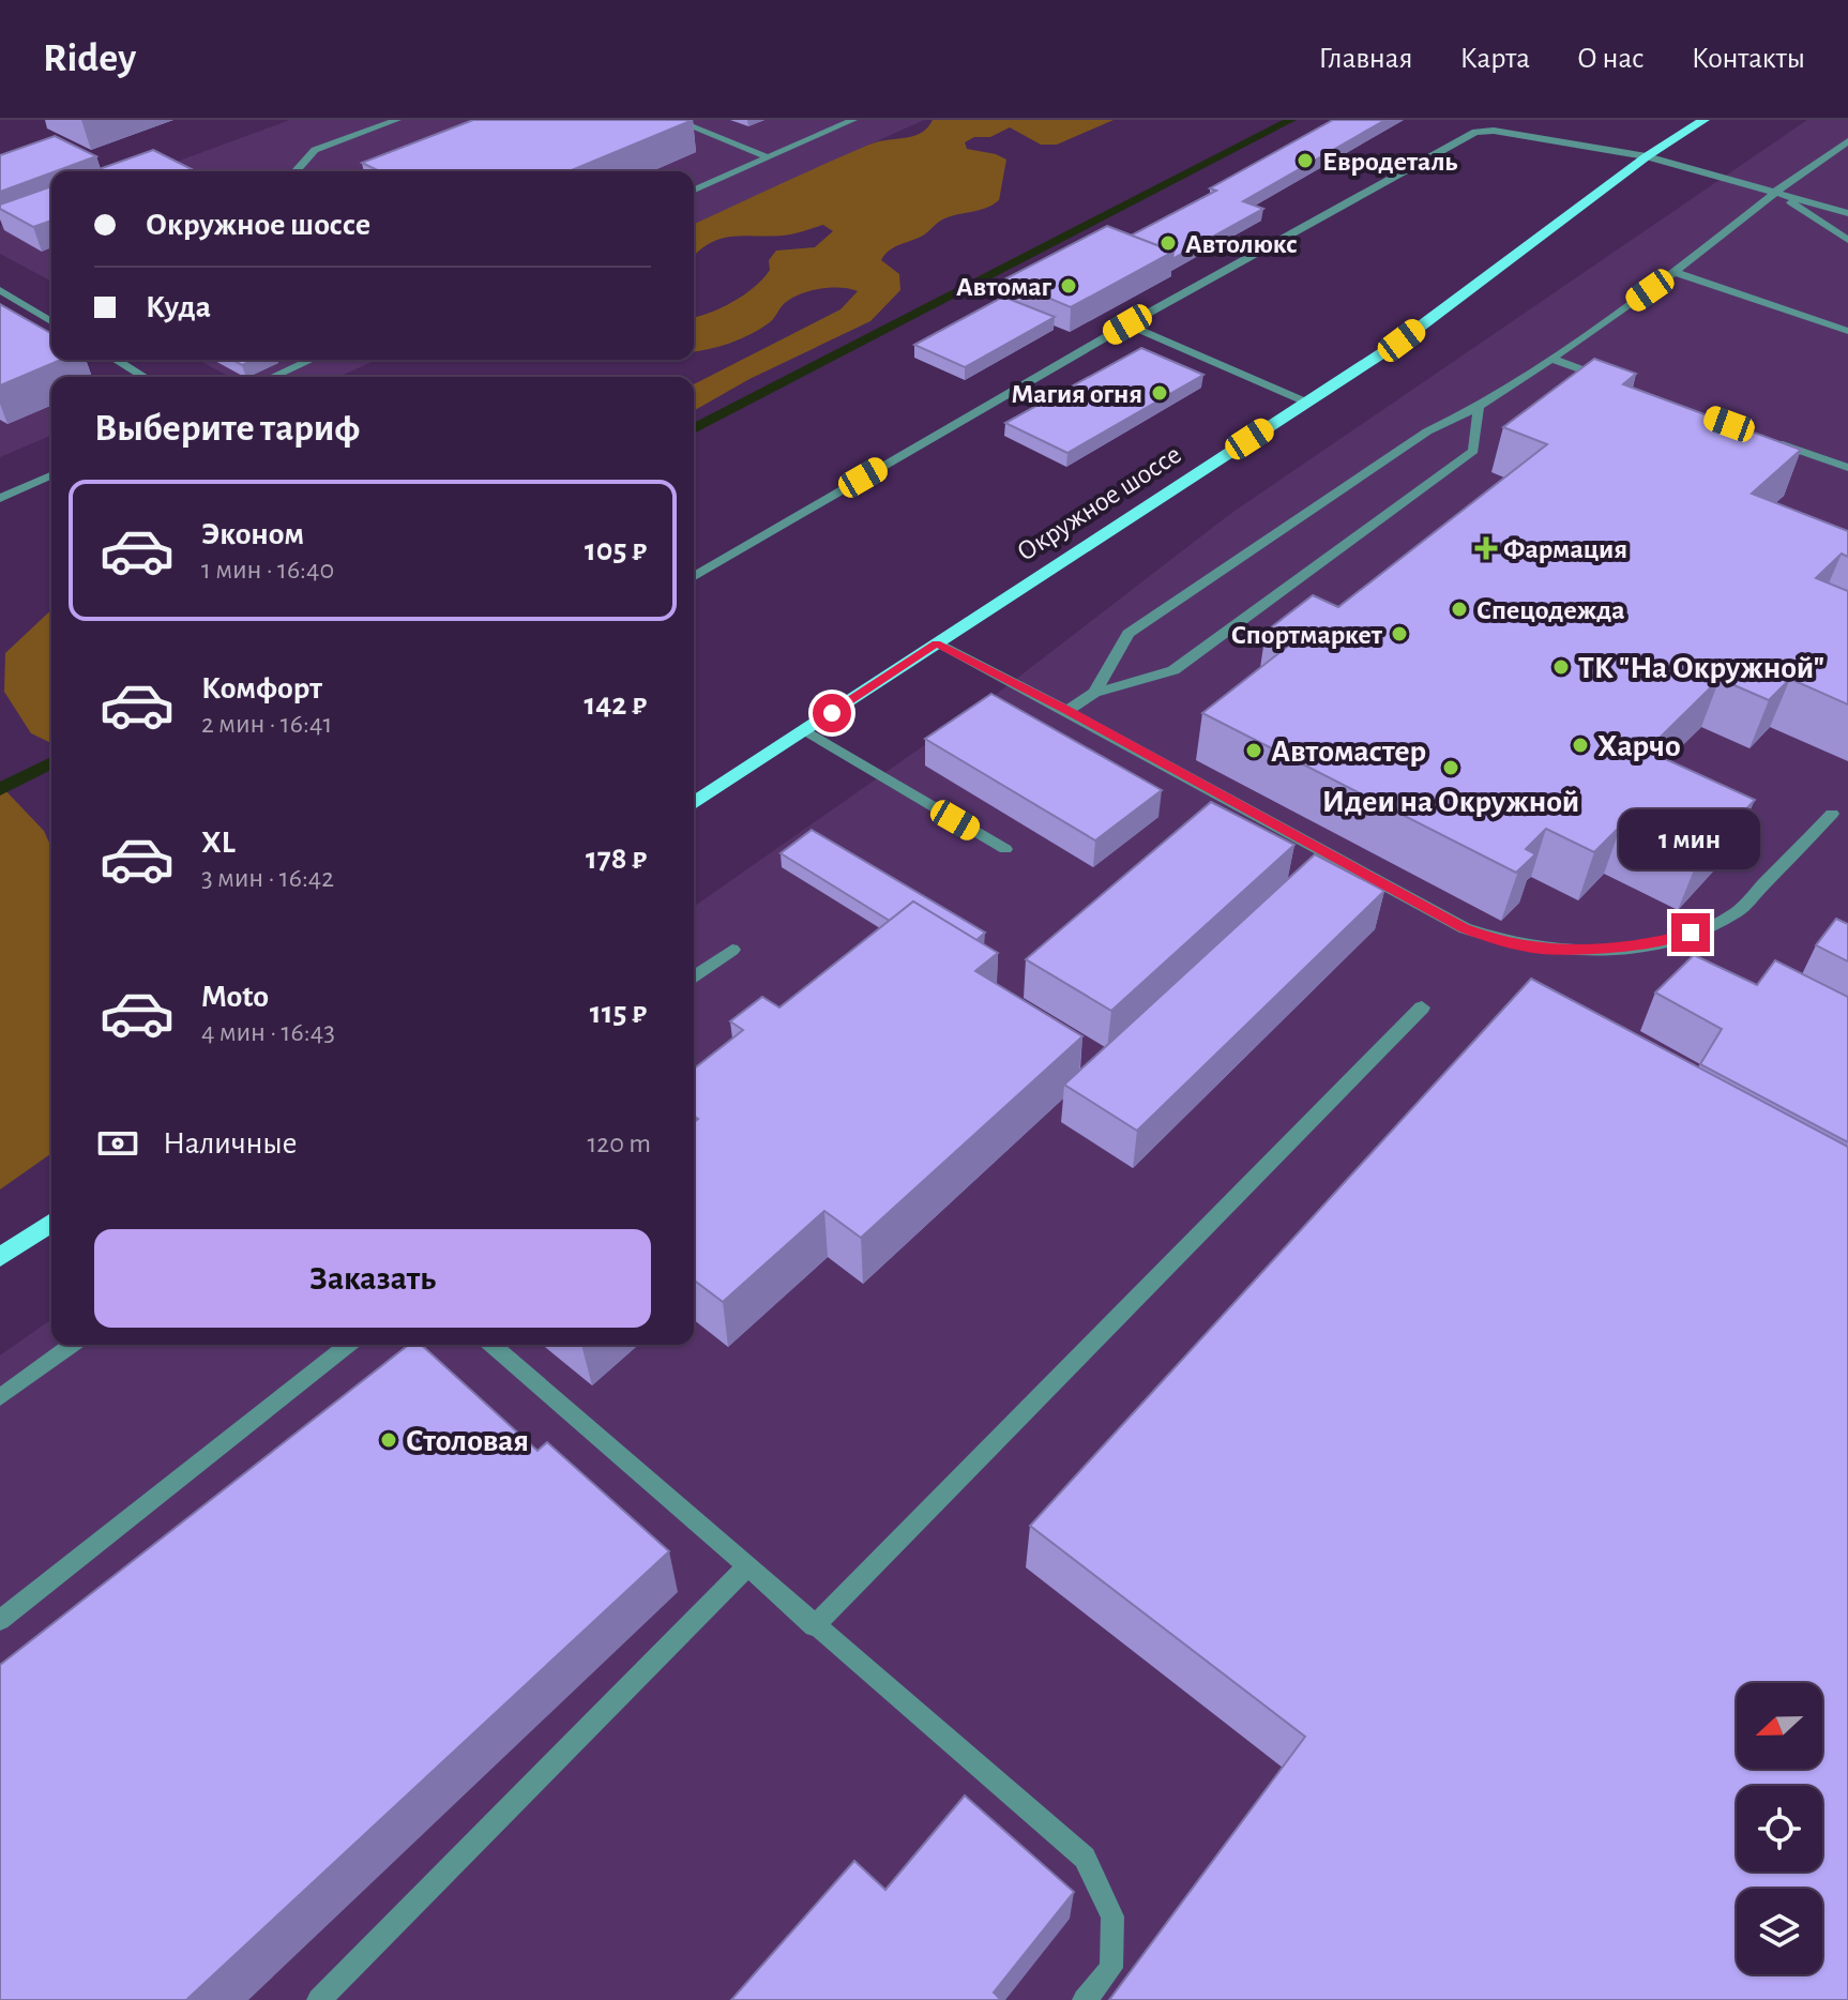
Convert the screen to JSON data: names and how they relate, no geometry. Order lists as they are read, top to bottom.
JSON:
{
  "streets": {
    "main road": ["Окружное шоссе"]
  },
  "places": {
    "other": [
      "Евродеталь",
      "Автолюкс",
      "Автомаг",
      "Магия огня",
      "Спецодежда",
      "Спортмаркет",
      "ТК \"На Окружной\"",
      "Харчо",
      "Автомастер",
      "Идеи на Окружной",
      "Столовая"
    ],
    "health": ["Фармация"]
  },
  "north": "left",
  "page": {
    "header": "Ridey",
    "nav": [
      "Главная",
      "Карта",
      "О нас",
      "Контакты"
    ],
    "banner": ["Окружное шоссе", "Куда"],
    "heading": "Выберите тариф",
    "list": [
      {
        "name": "Эконом",
        "note": "1 мин · 16:40",
        "value": "105 ₽"
      },
      {
        "name": "Комфорт",
        "note": "2 мин · 16:41",
        "value": "142 ₽"
      },
      {
        "name": "XL",
        "note": "3 мин · 16:42",
        "value": "178 ₽"
      },
      {
        "name": "Moto",
        "note": "4 мин · 16:43",
        "value": "115 ₽"
      }
    ],
    "bubble": "1 мин",
    "pay": ["Наличные", "120 m"],
    "buttons": "Заказать"
  }
}
